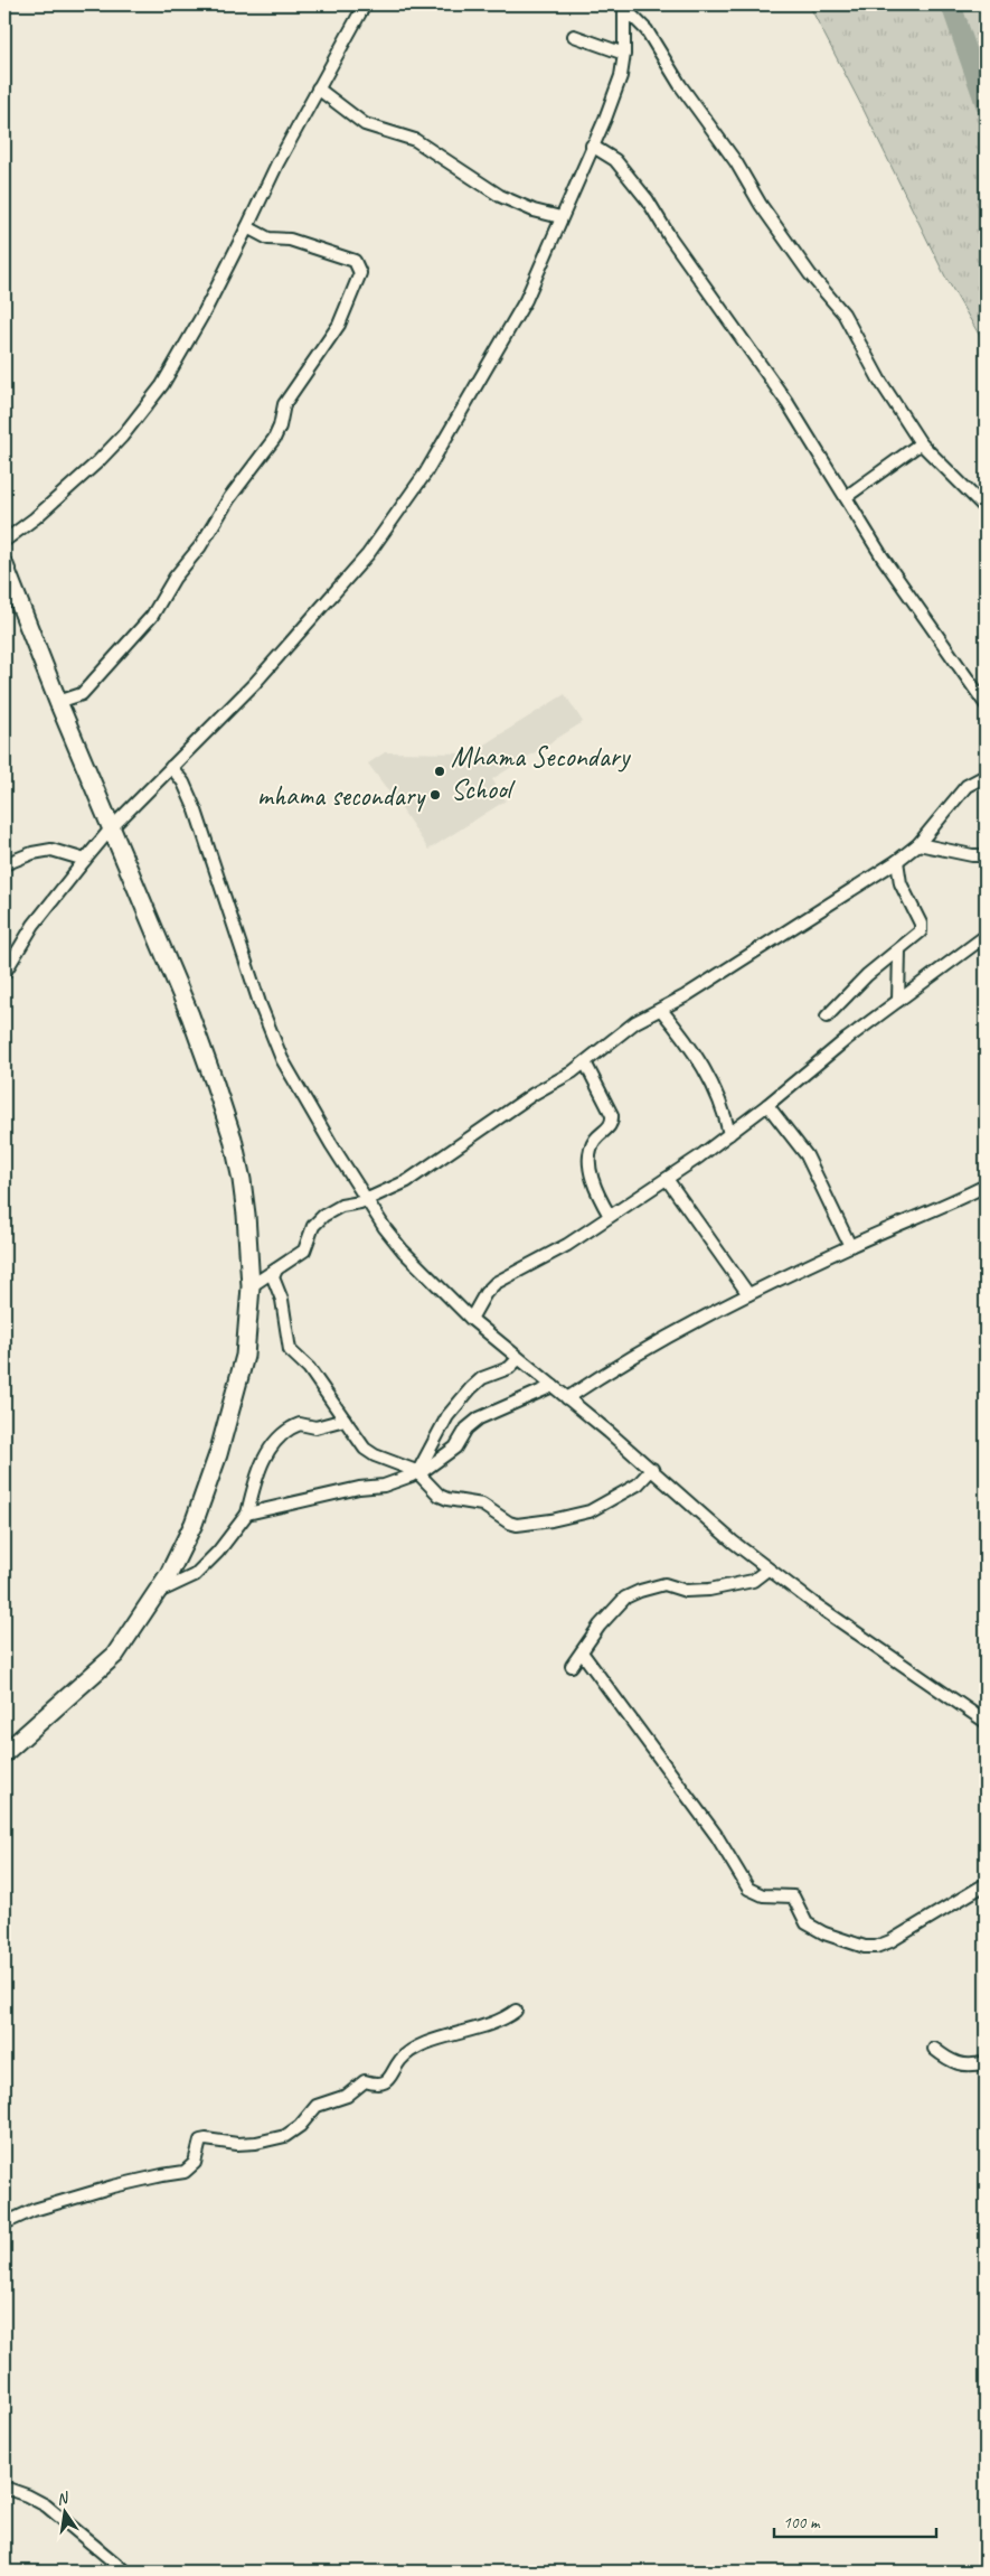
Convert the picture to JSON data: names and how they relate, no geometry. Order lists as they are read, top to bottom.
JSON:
{
  "places": ["Mhama Secondary School", "mhama secondary"],
  "scale_bar": "100 m",
  "north": "top"
}
